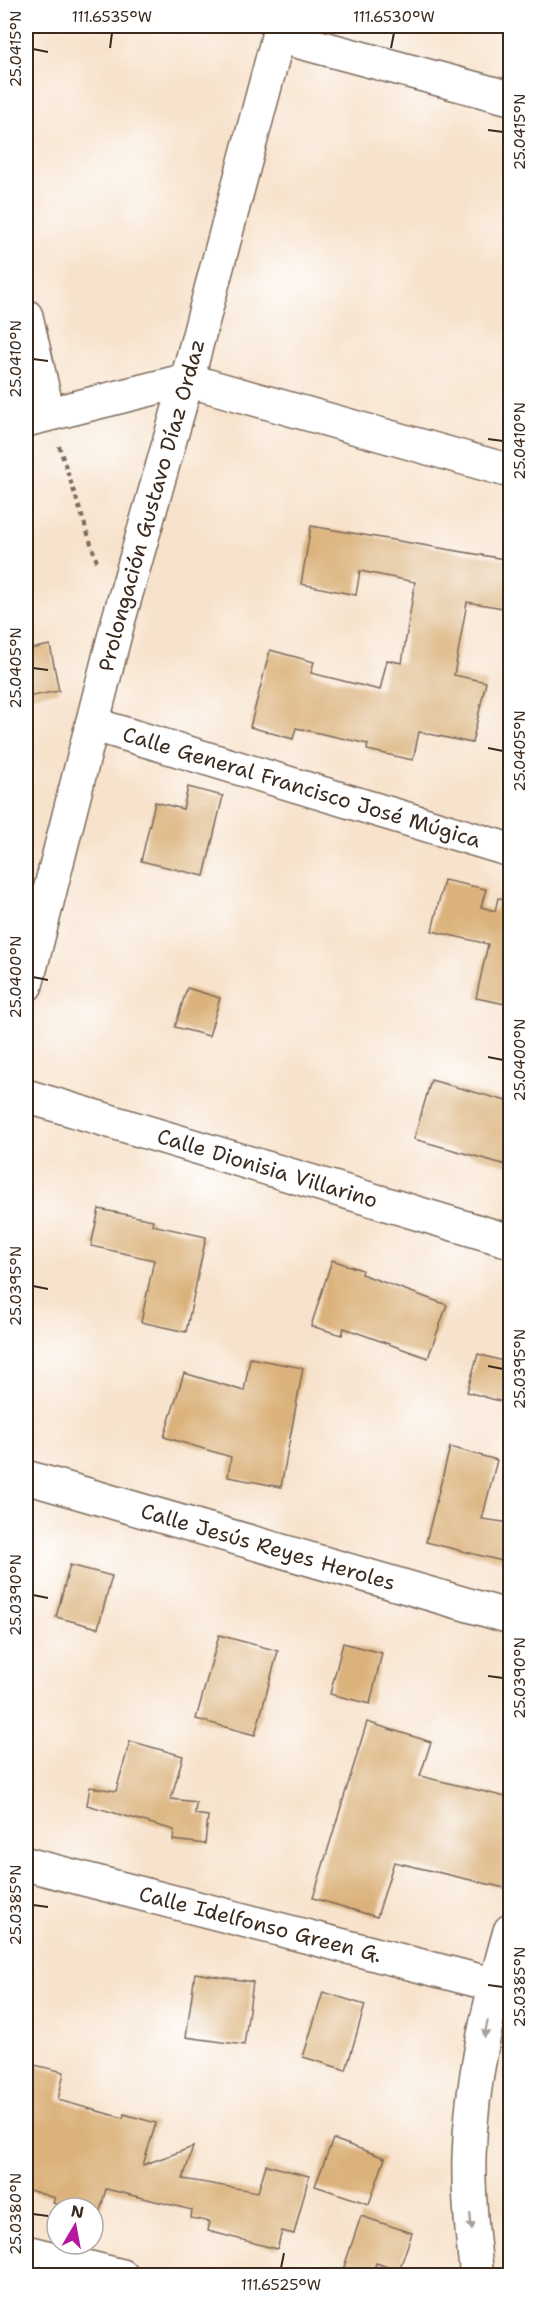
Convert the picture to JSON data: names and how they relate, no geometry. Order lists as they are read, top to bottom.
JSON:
{
  "streets": {
    "street": [
      "Prolongación Gustavo Díaz Ordaz",
      "Calle General Francisco José Múgica",
      "Calle Dionisia Villarino",
      "Calle Jesús Reyes Heroles",
      "Calle Idelfonso Green G."
    ]
  },
  "crossings": [
    ["Prolongación Gustavo Díaz Ordaz", "Calle General Francisco José Múgica"]
  ],
  "north": "top",
  "coordinates": [
    "111.6535°W",
    "111.6530°W",
    "25.0415°N",
    "25.0410°N",
    "25.0405°N",
    "25.0400°N",
    "25.0395°N",
    "25.0390°N",
    "25.0385°N",
    "25.0380°N",
    "111.6525°W"
  ]
}
